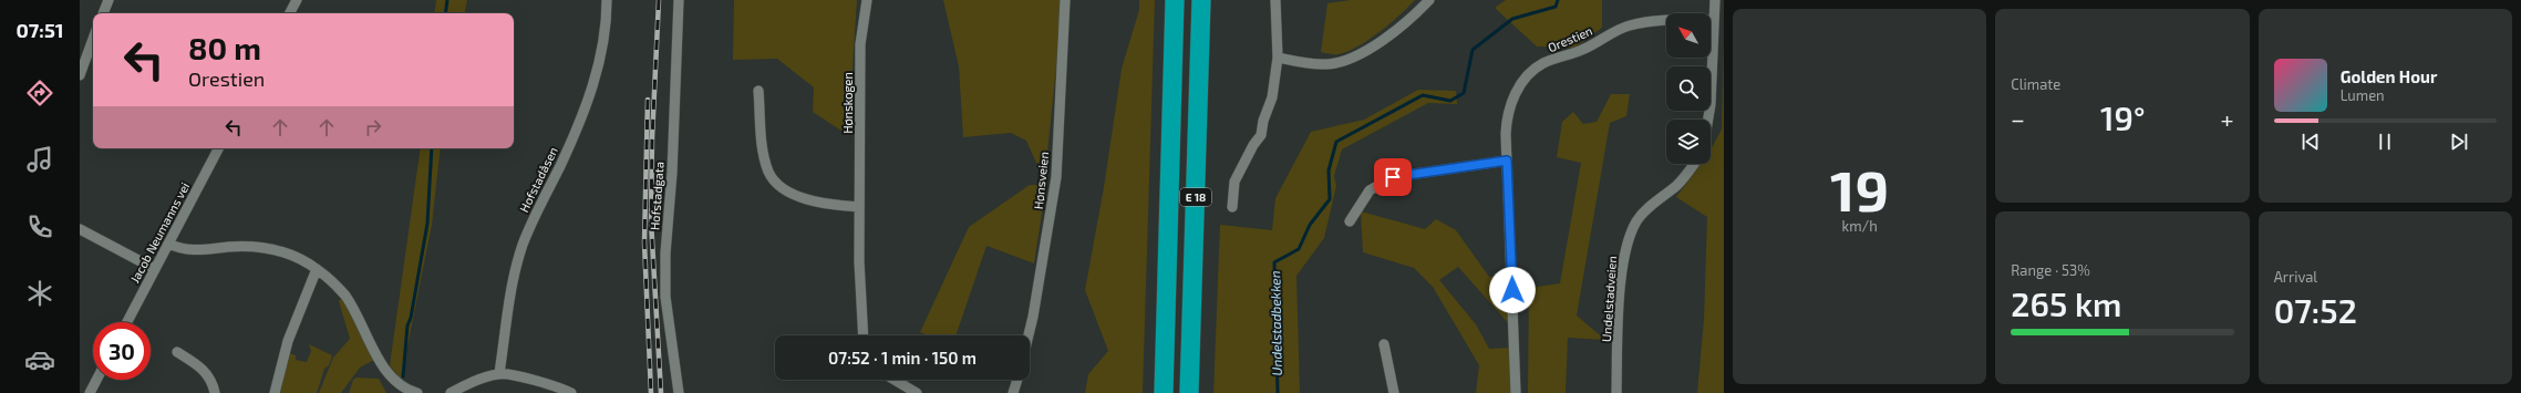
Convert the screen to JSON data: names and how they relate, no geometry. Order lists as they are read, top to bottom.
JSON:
{
  "streets": {
    "highway": ["E 18"],
    "street": [
      "Orestien",
      "Hønskogen",
      "Hofstadåsen",
      "Hønsveien",
      "Hofstadgata",
      "Jacob Neumanns vei",
      "Undelstadveien"
    ]
  },
  "water": ["Undelstadbekken"],
  "north": "top left",
  "page": {
    "tabs": "07:51",
    "tile": [
      ["19", "km/h"],
      "Climate",
      ["Range · 53%", "265 km"],
      ["Arrival", "07:52"]
    ],
    "turn": ["80 m", "Orestien"],
    "song": ["Golden Hour", "Lumen"],
    "heat": ["−", "19°", "+"],
    "limit": "30",
    "trip": "07:52 · 1 min · 150 m"
  }
}
